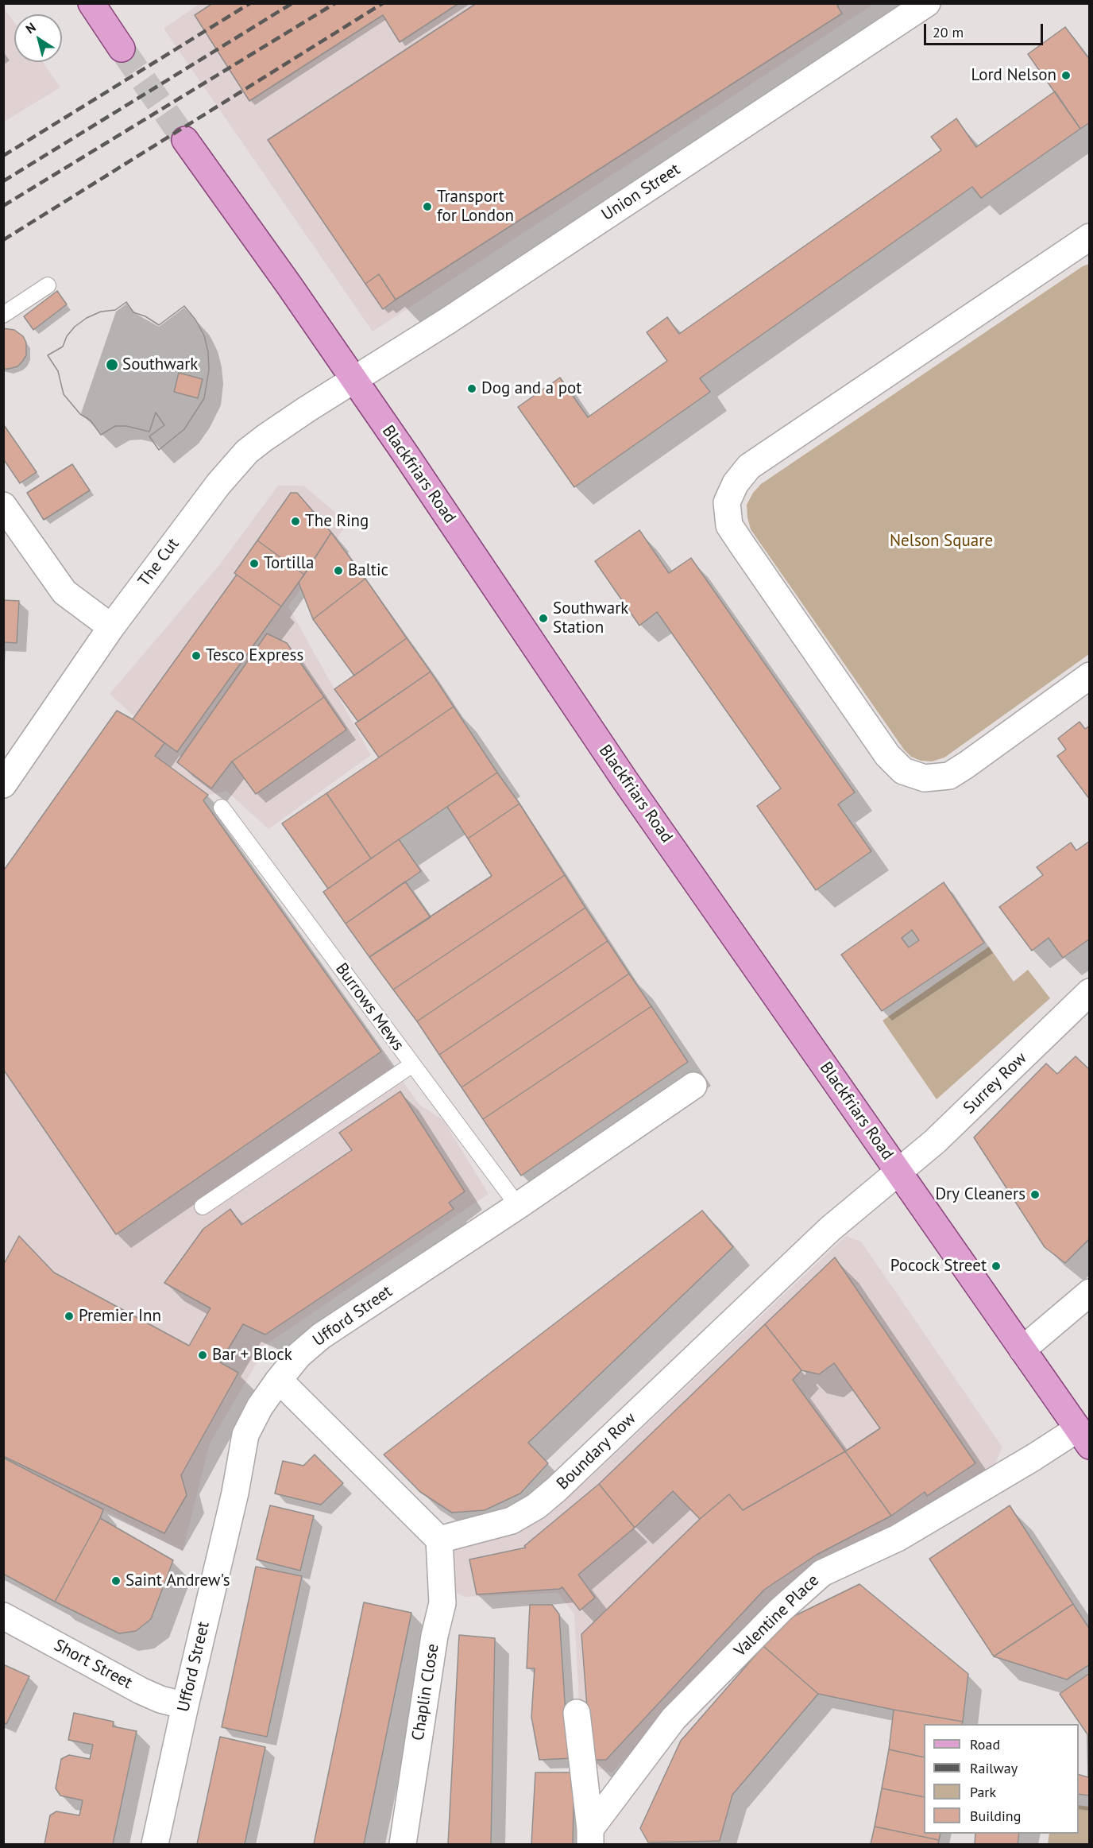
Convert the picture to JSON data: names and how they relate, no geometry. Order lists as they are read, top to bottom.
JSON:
{
  "streets": {
    "main road": ["Blackfriars Road"],
    "street": [
      "Union Street",
      "The Cut",
      "Surrey Row",
      "Ufford Street",
      "Boundary Row",
      "Valentine Place",
      "Short Street",
      "Chaplin Close"
    ],
    "lane": ["Burrows Mews"]
  },
  "crossings": [
    ["Union Street", "Blackfriars Road"],
    ["Union Street", "The Cut"],
    ["Blackfriars Road", "The Cut"],
    ["Blackfriars Road", "Surrey Row"],
    ["Blackfriars Road", "Boundary Row"],
    ["Blackfriars Road", "Valentine Place"],
    ["Burrows Mews", "Ufford Street"],
    ["Surrey Row", "Boundary Row"],
    ["Ufford Street", "Short Street"],
    ["Boundary Row", "Chaplin Close"]
  ],
  "parks": ["Nelson Square"],
  "places": [
    "Lord Nelson",
    "Transport for London",
    "Southwark",
    "Dog and a pot",
    "The Ring",
    "Tortilla",
    "Baltic",
    "Southwark Station",
    "Tesco Express",
    "Dry Cleaners",
    "Pocock Street",
    "Premier Inn",
    "Bar + Block",
    "Saint Andrew's"
  ],
  "legend": [
    "Road",
    "Railway",
    "Park",
    "Building"
  ],
  "scale_bar": "20 m",
  "north": "top left"
}
